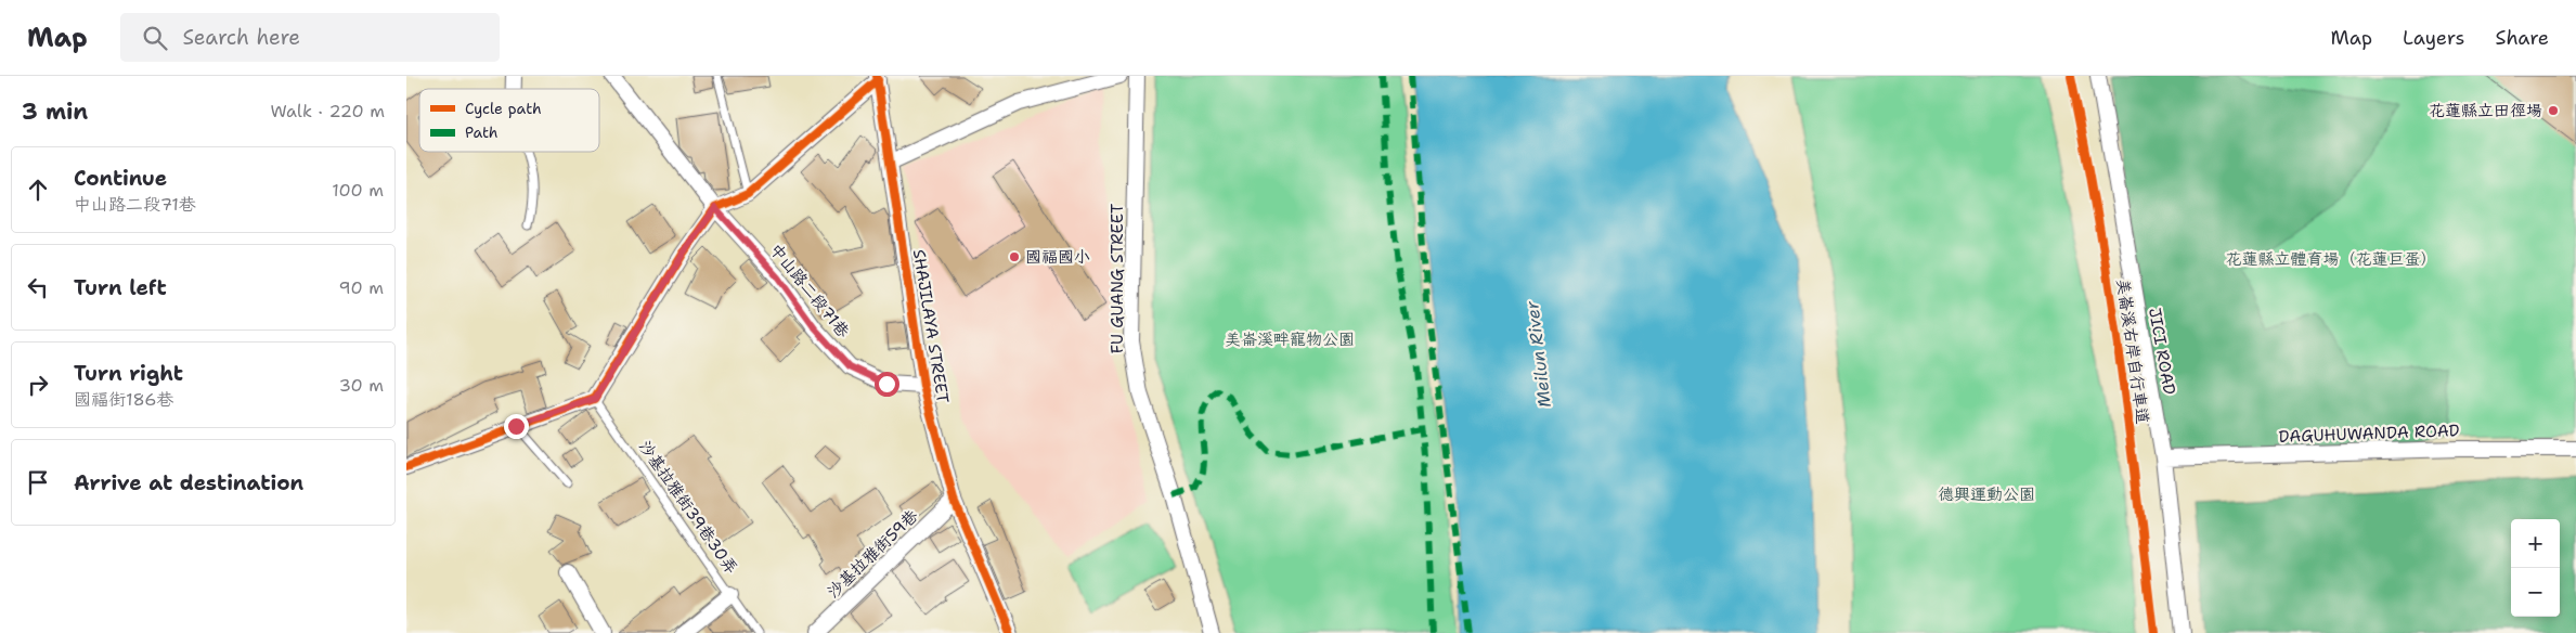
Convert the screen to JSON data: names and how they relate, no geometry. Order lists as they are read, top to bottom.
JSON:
{
  "streets": {
    "street": [
      "FU GUANG STREET",
      "中山路二段71巷",
      "SHAJILAYA STREET",
      "JICI ROAD",
      "DAGUHUWANDA ROAD",
      "沙基拉雅街59巷"
    ],
    "lane": ["沙基拉雅街39巷30弄"],
    "cycle path": ["美崙溪右岸自行車道"]
  },
  "crossings": [
    ["中山路二段71巷", "SHAJILAYA STREET"],
    ["SHAJILAYA STREET", "沙基拉雅街59巷"],
    ["JICI ROAD", "DAGUHUWANDA ROAD"]
  ],
  "water": ["Meilun River"],
  "parks": ["花蓮縣立體育場（花蓮巨蛋）", "美崙溪畔寵物公園", "德興運動公園"],
  "places": ["花蓮縣立田徑場", "國福國小"],
  "legend": ["Cycle path", "Path"],
  "page": {
    "header": "Map",
    "search": "Search here",
    "nav": ["Map", "Layers", "Share"],
    "heading": ["3 min", "Walk · 220 m"],
    "list": [
      ["Continue", "中山路二段71巷", "100 m"],
      ["Turn left", "90 m"],
      ["Turn right", "國福街186巷", "30 m"],
      "Arrive at destination"
    ],
    "map_buttons": ["+", "−"]
  }
}
